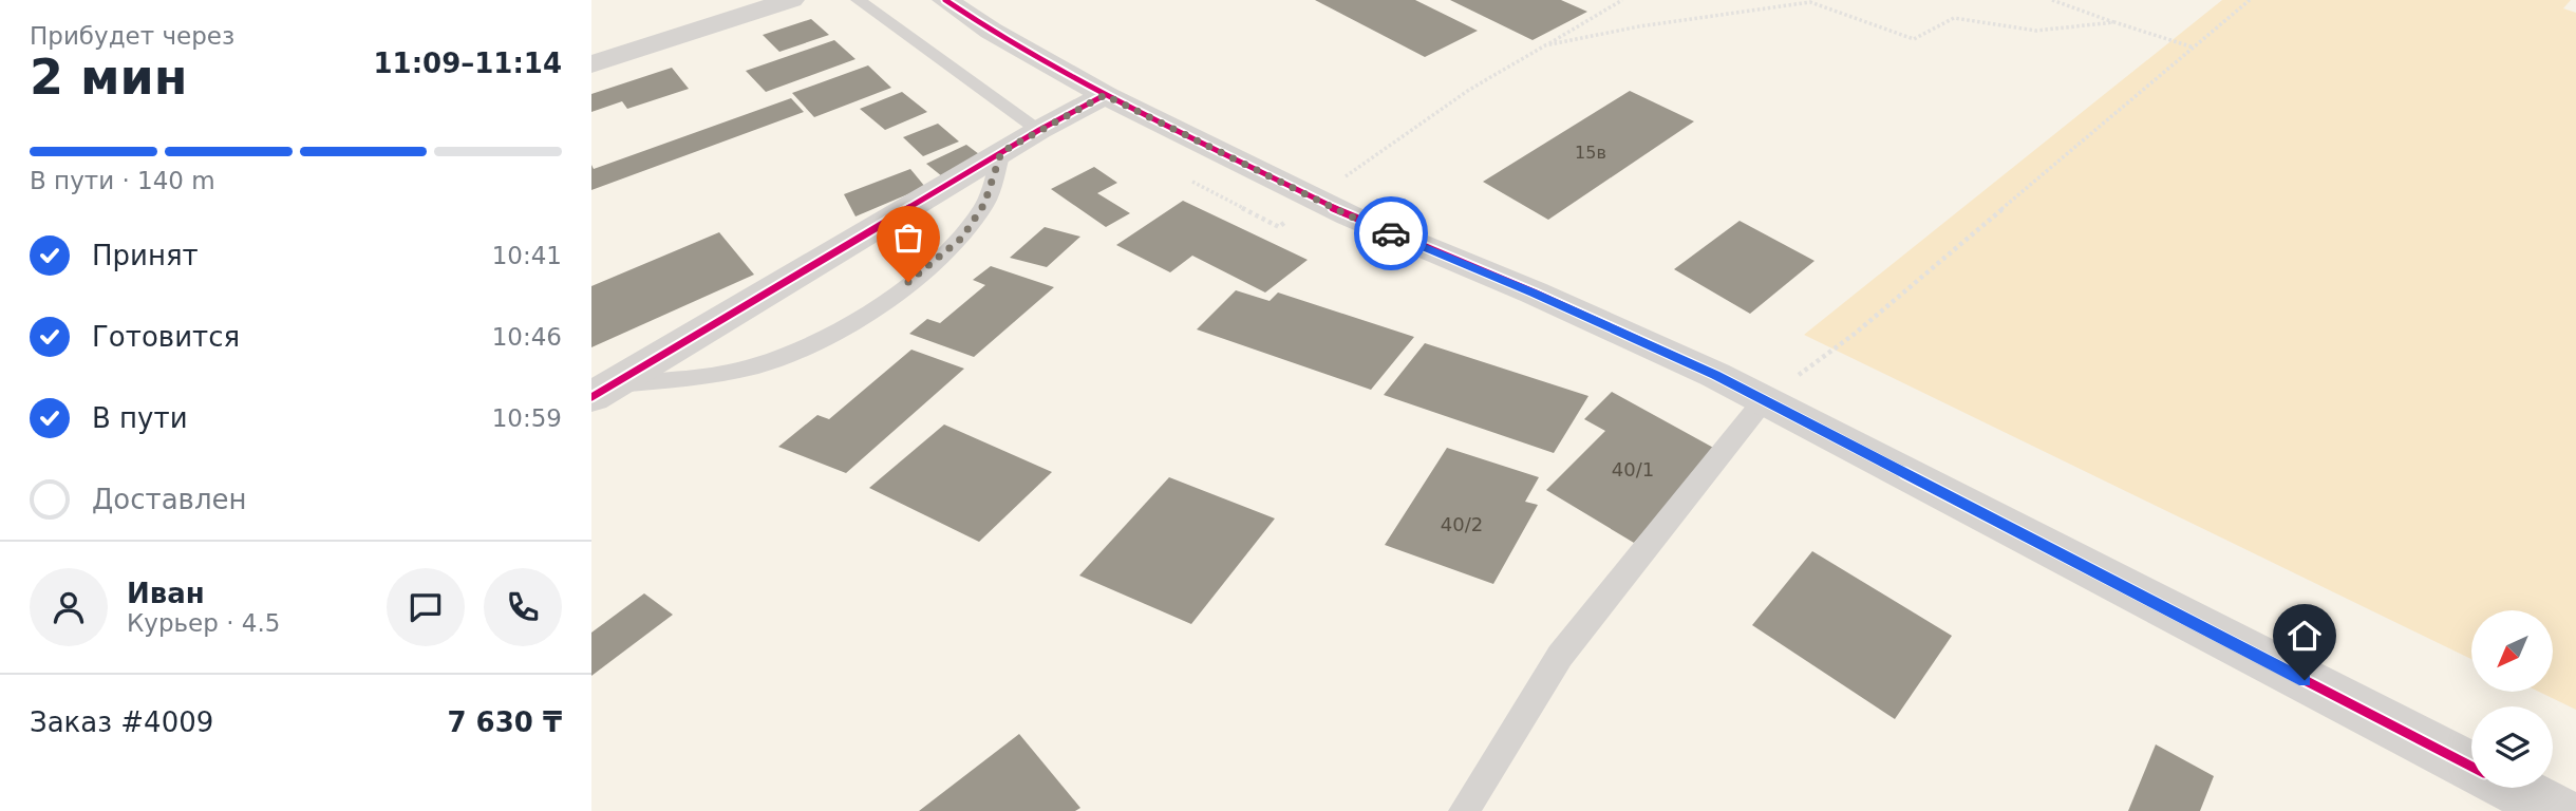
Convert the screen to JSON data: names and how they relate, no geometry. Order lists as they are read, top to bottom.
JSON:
{
  "house_numbers": ["15в", "40/1", "40/2"],
  "north": "bottom left",
  "page": {
    "heading": ["2 мин", "Прибудет через", "11:09–11:14"],
    "panel": [
      "Иван",
      "Курьер · 4.5",
      "Заказ #4009",
      "7 630 ₸"
    ],
    "bar": "В пути · 140 m",
    "list": [
      ["Принят", "10:41"],
      ["Готовится", "10:46"],
      ["В пути", "10:59"],
      "Доставлен"
    ]
  }
}
